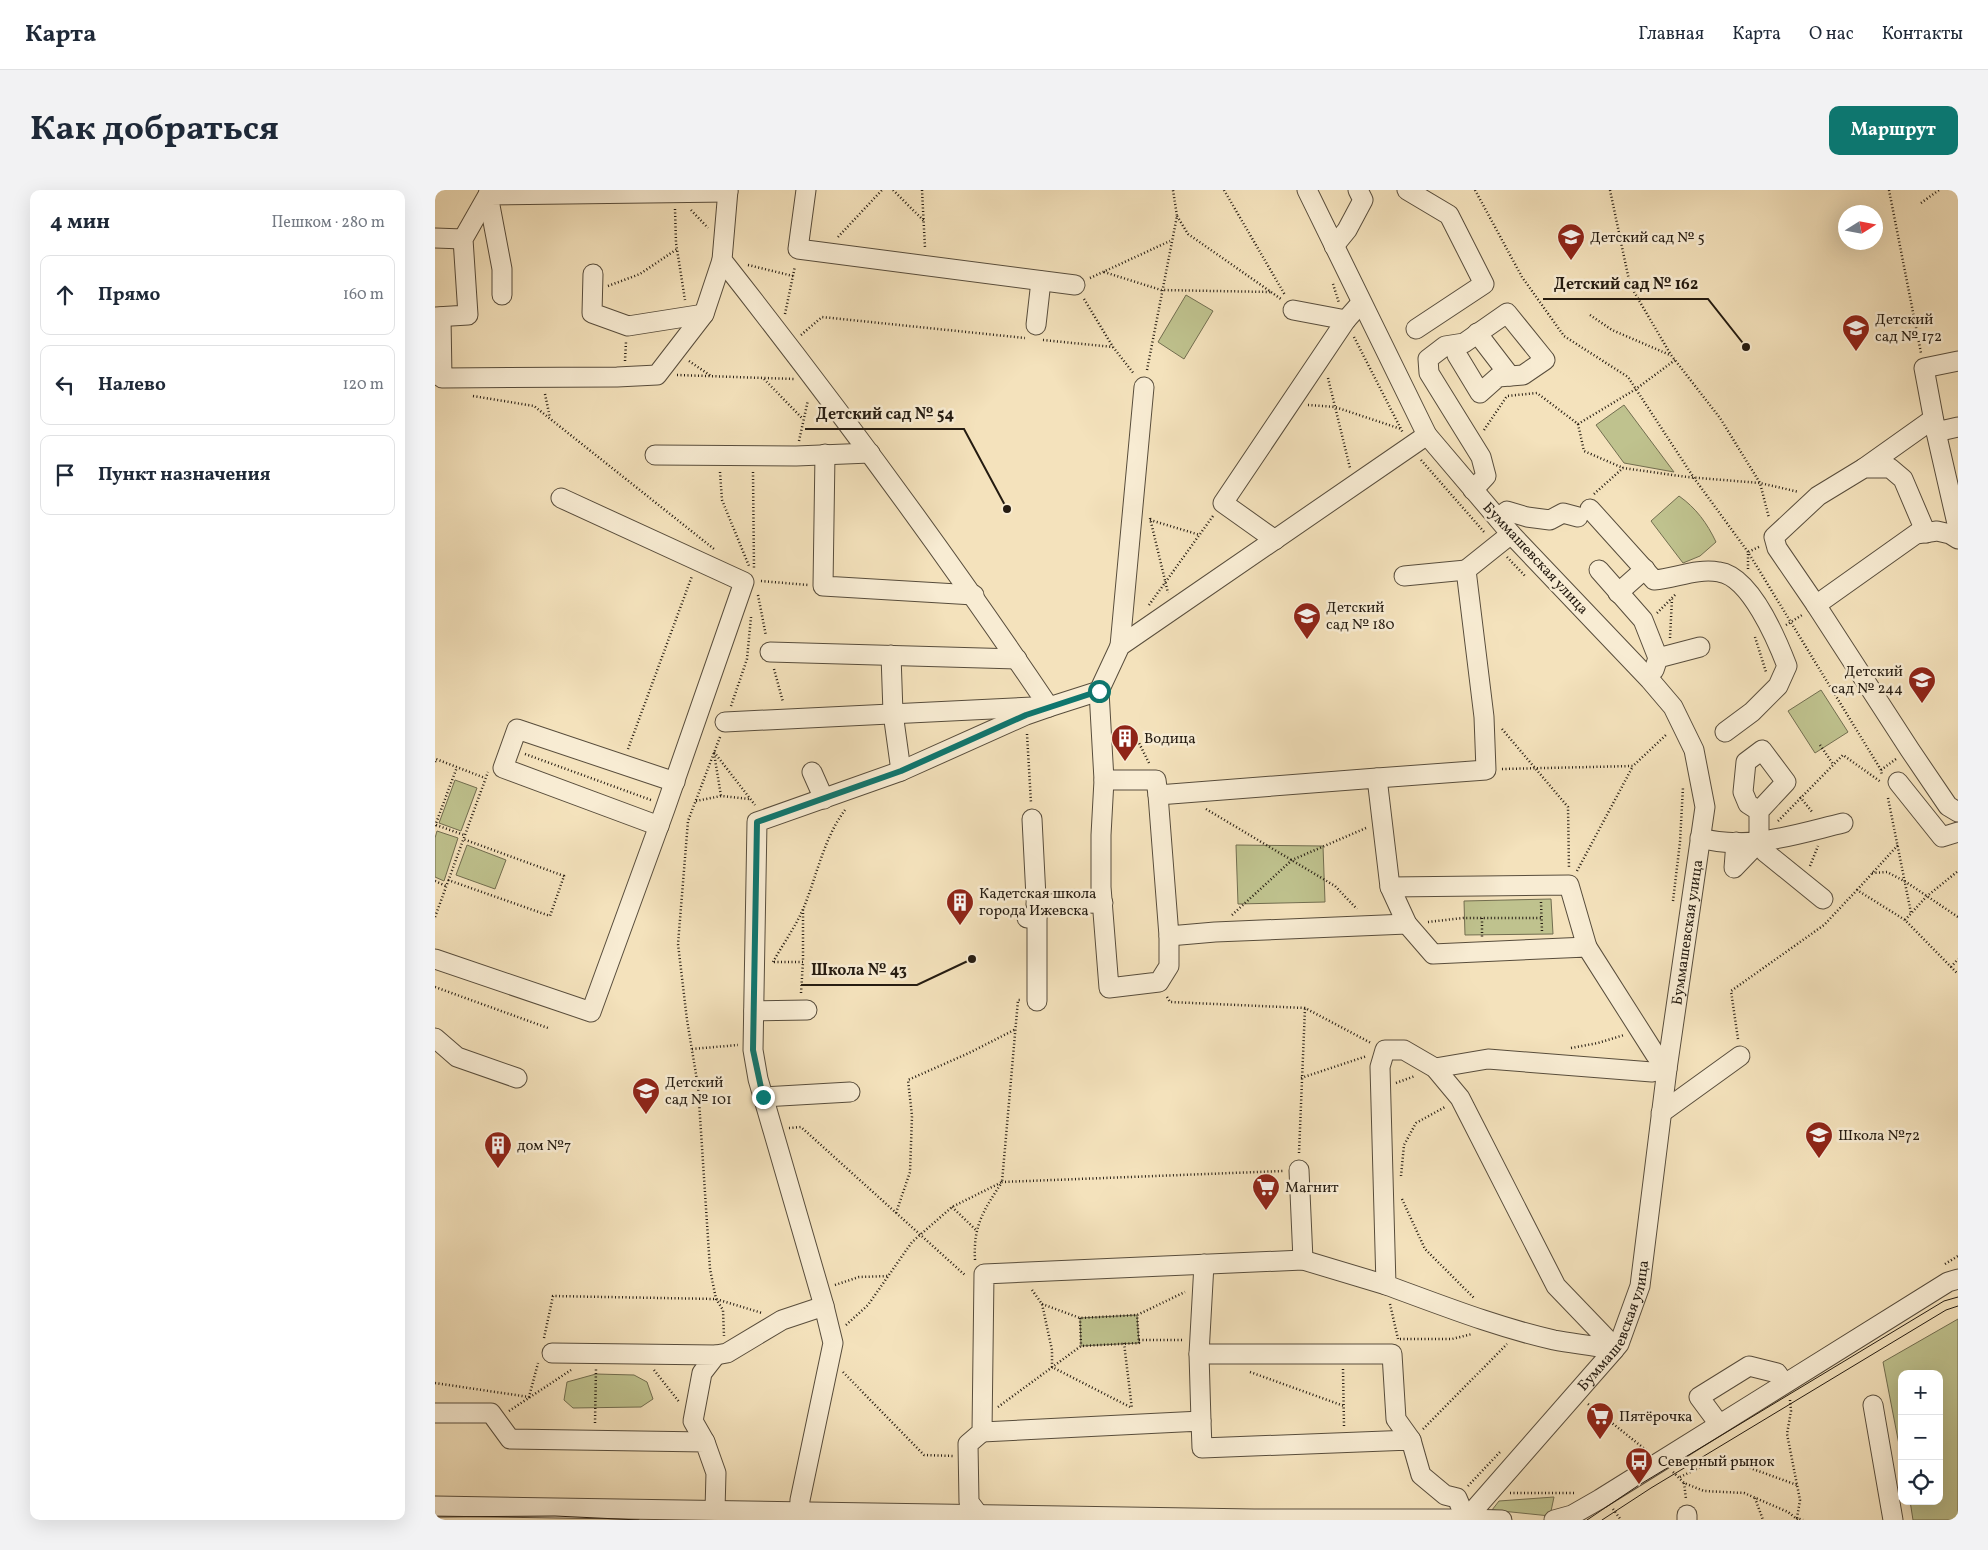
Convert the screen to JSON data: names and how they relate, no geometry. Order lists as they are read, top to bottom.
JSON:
{
  "streets": {
    "street": ["Буммашевская улица"]
  },
  "places": {
    "school or university": [
      "Детский сад № 5",
      "Детский сад № 172",
      "Детский сад № 180",
      "Детский сад № 244",
      "Детский сад № 101",
      "Школа №72"
    ],
    "other": ["Детский сад № 162", "Детский сад № 54", "Школа № 43"],
    "building": ["Водица", "Кадетская школа города Ижевска", "дом №7"],
    "supermarket": ["Магнит", "Пятёрочка"],
    "bus stop": ["Северный рынок"]
  },
  "north": "right",
  "page": {
    "header": "Карта",
    "nav": [
      "Главная",
      "Карта",
      "О нас",
      "Контакты"
    ],
    "title": "Как добраться",
    "buttons": "Маршрут",
    "heading": ["4 мин", "Пешком · 280 m"],
    "list": [
      ["Прямо", "160 m"],
      ["Налево", "120 m"],
      "Пункт назначения"
    ],
    "map_buttons": ["+", "−"]
  }
}
